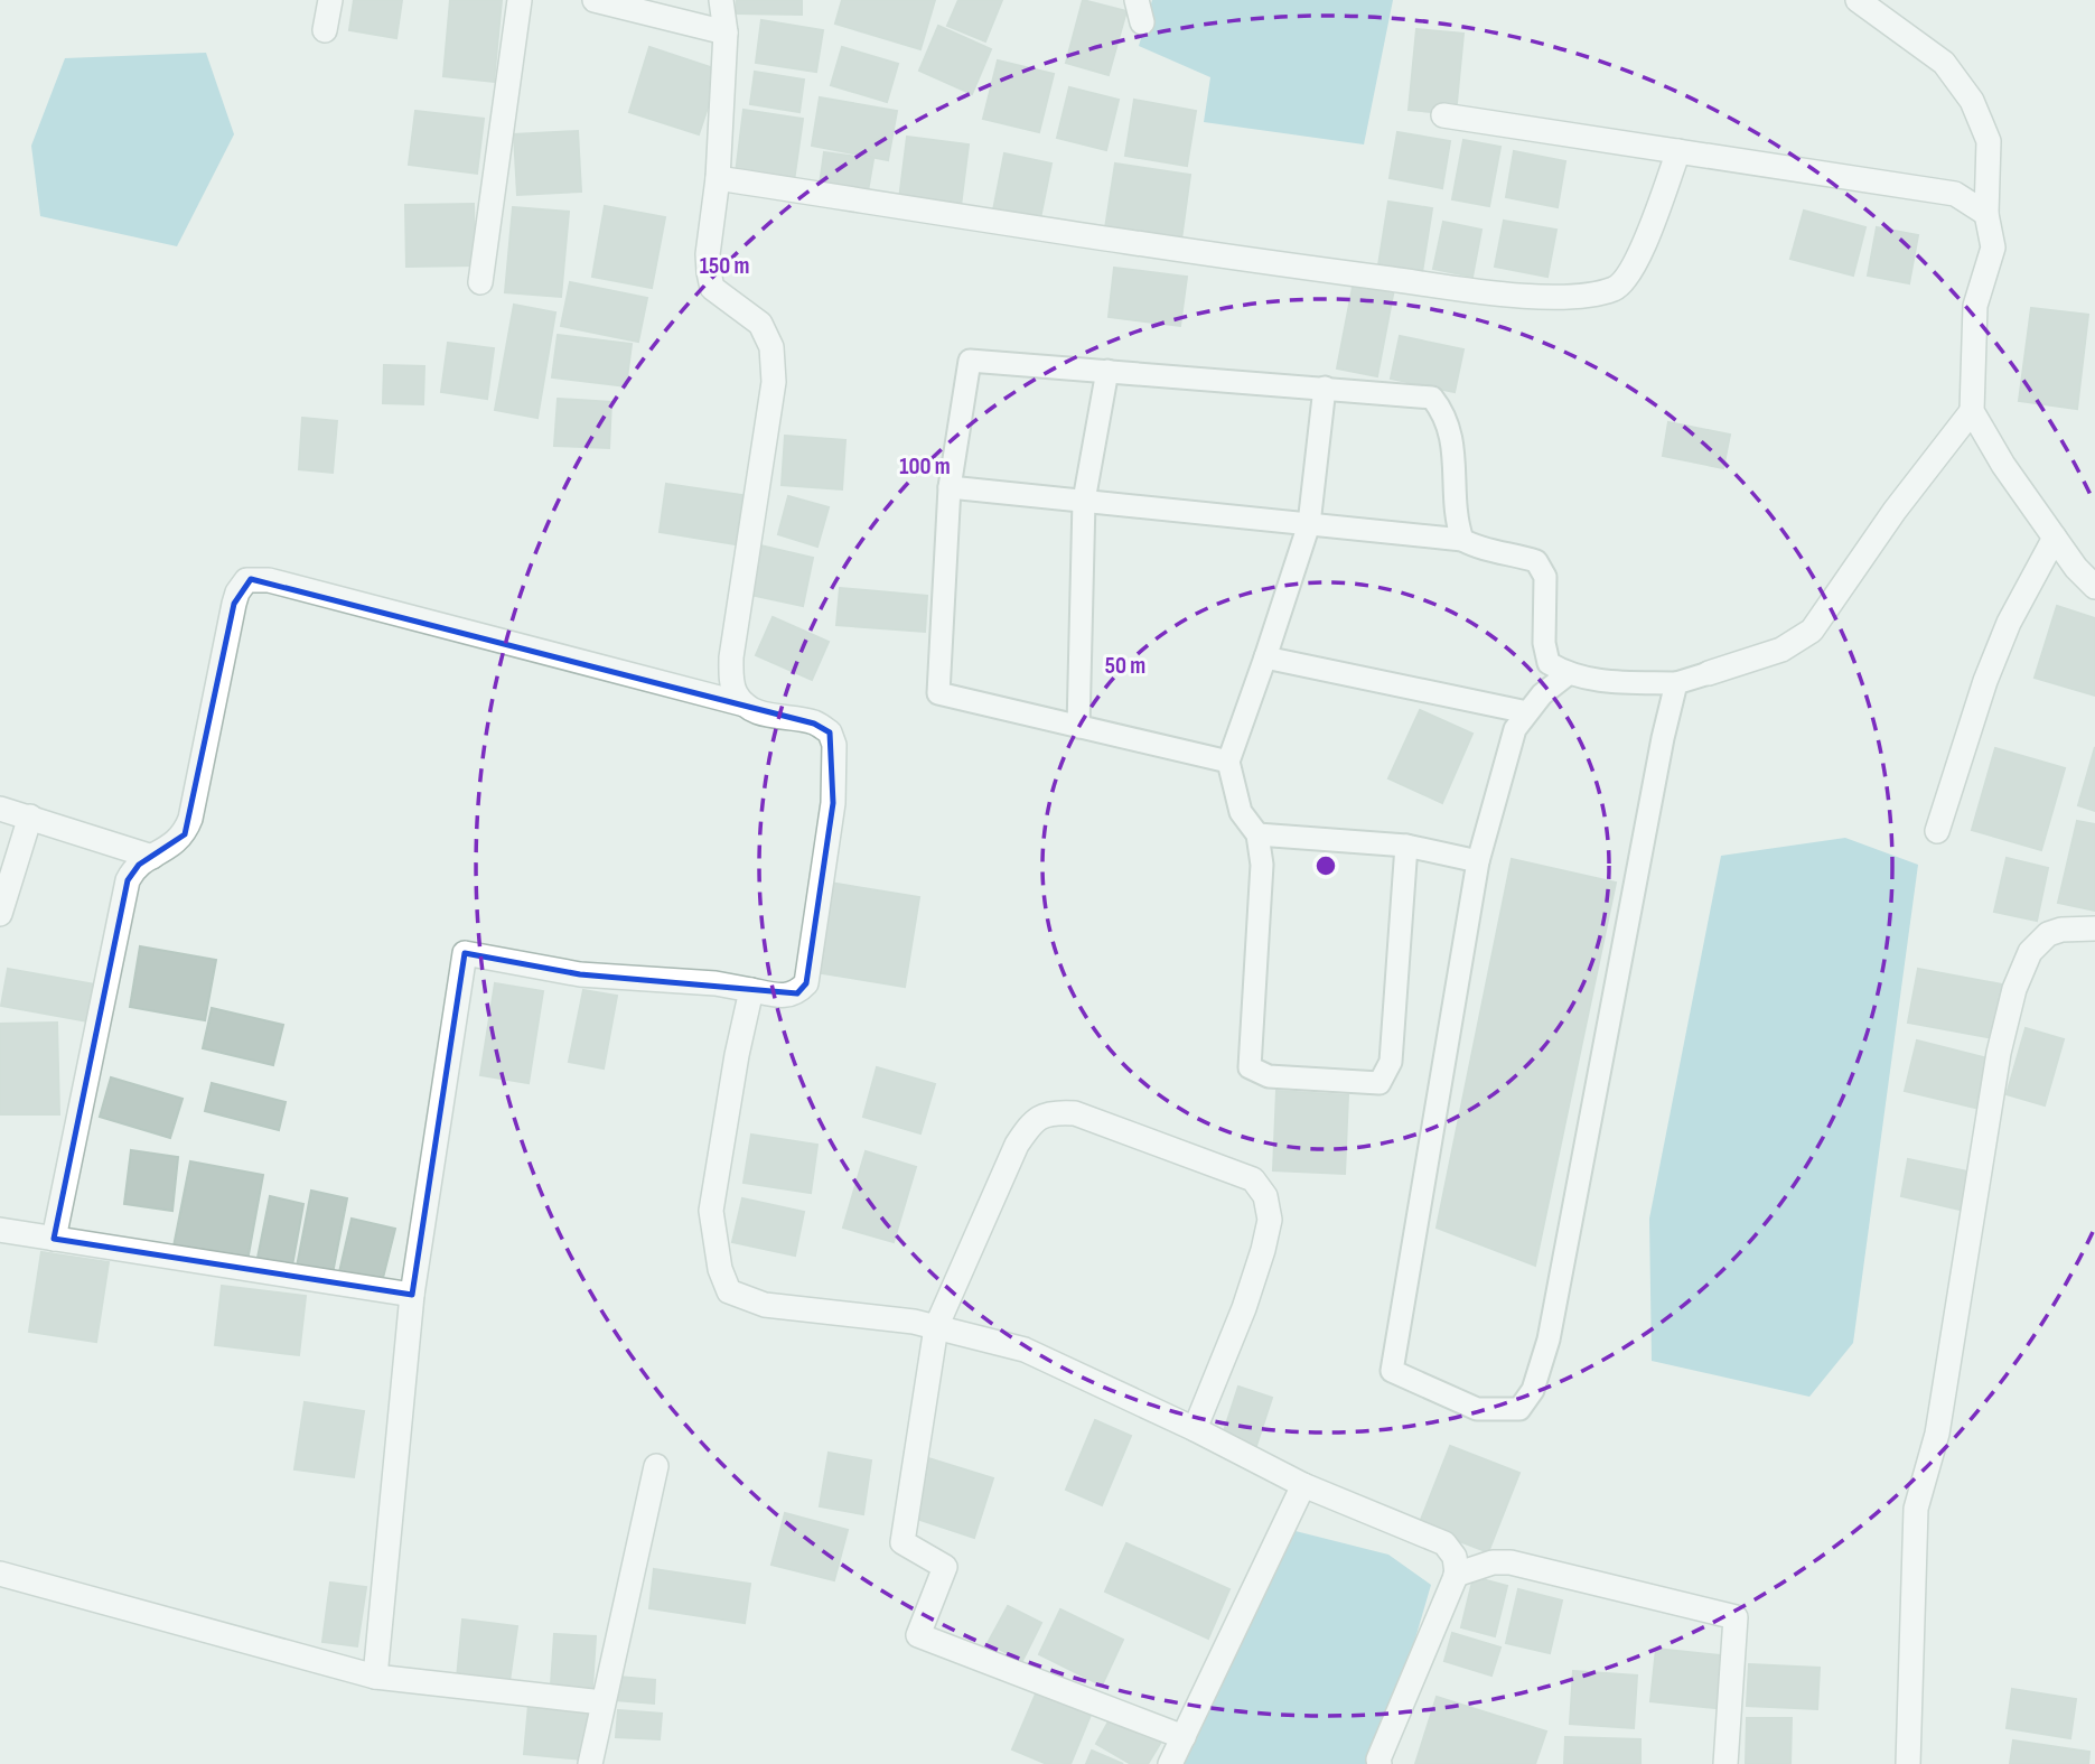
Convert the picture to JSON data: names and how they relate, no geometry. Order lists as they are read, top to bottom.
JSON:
{
  "rings": ["150 m", "100 m", "50 m"]
}
